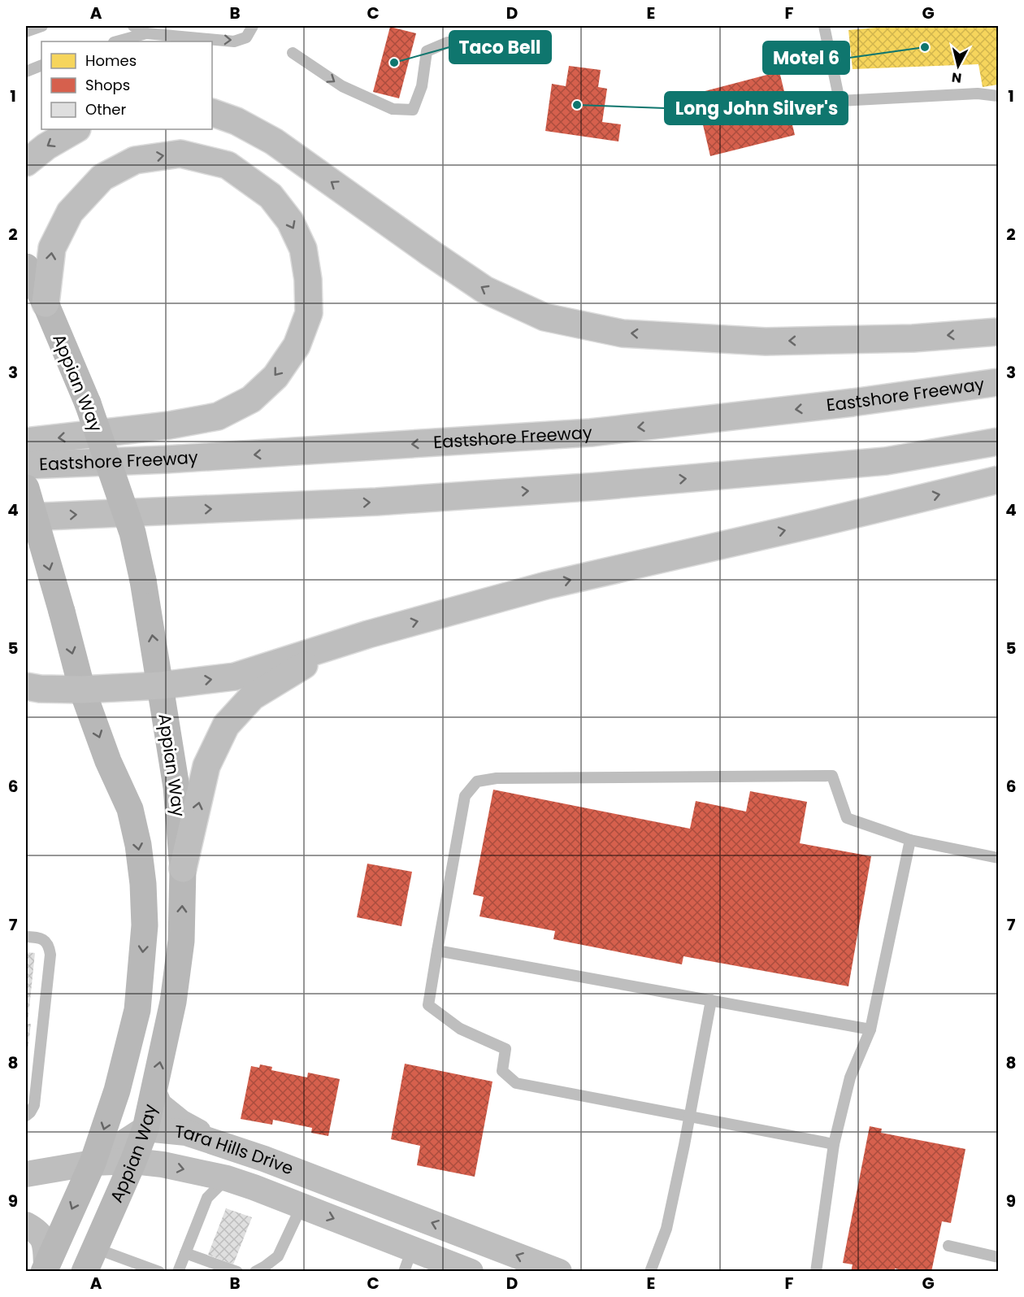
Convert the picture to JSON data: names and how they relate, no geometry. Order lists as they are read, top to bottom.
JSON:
{
  "streets": {
    "highway": ["Eastshore Freeway"],
    "main road": ["Appian Way"],
    "street": ["Tara Hills Drive"]
  },
  "crossings": [
    ["Appian Way", "Tara Hills Drive"]
  ],
  "places": ["Motel 6", "Taco Bell", "Long John Silver's"],
  "legend": ["Homes", "Shops", "Other"],
  "north": "bottom",
  "grid": {
    "columns": [
      "A",
      "B",
      "C",
      "D",
      "E",
      "F",
      "G"
    ],
    "rows": [
      "1",
      "2",
      "3",
      "4",
      "5",
      "6",
      "7",
      "8",
      "9"
    ]
  }
}
